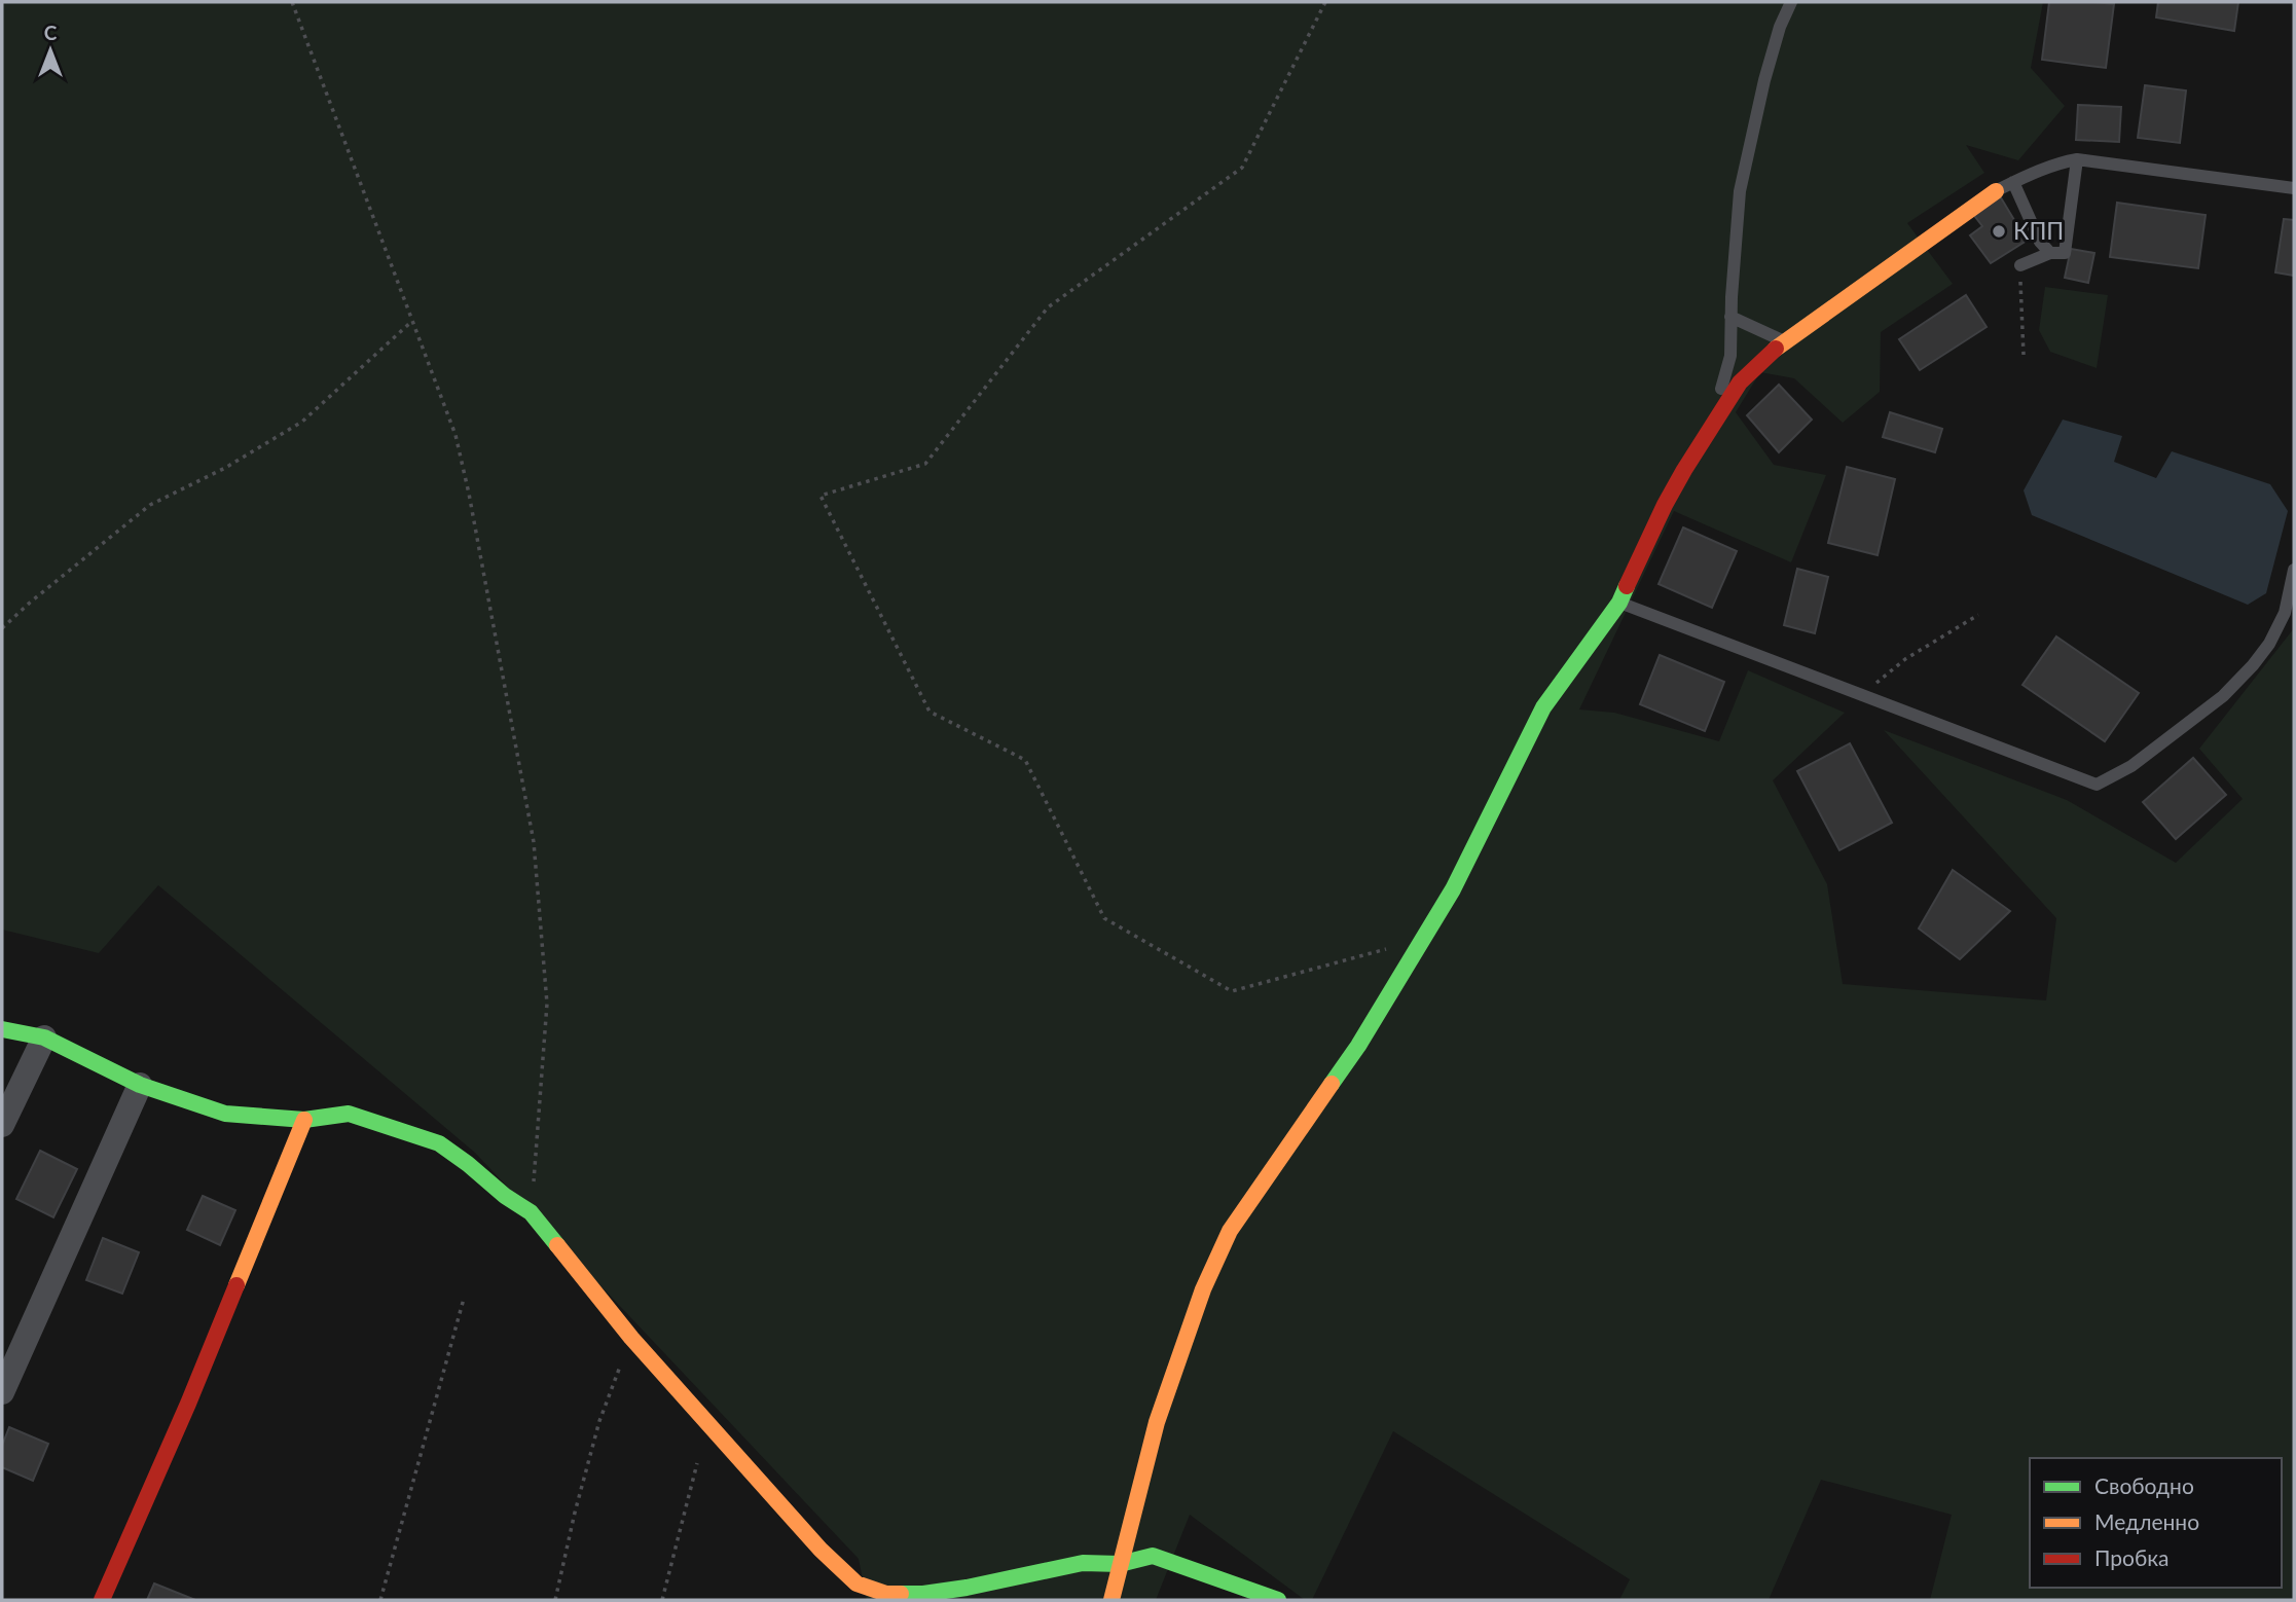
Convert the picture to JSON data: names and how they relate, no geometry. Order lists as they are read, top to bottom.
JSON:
{
  "places": ["КПП"],
  "legend": ["Свободно", "Медленно", "Пробка"],
  "north": "top"
}
